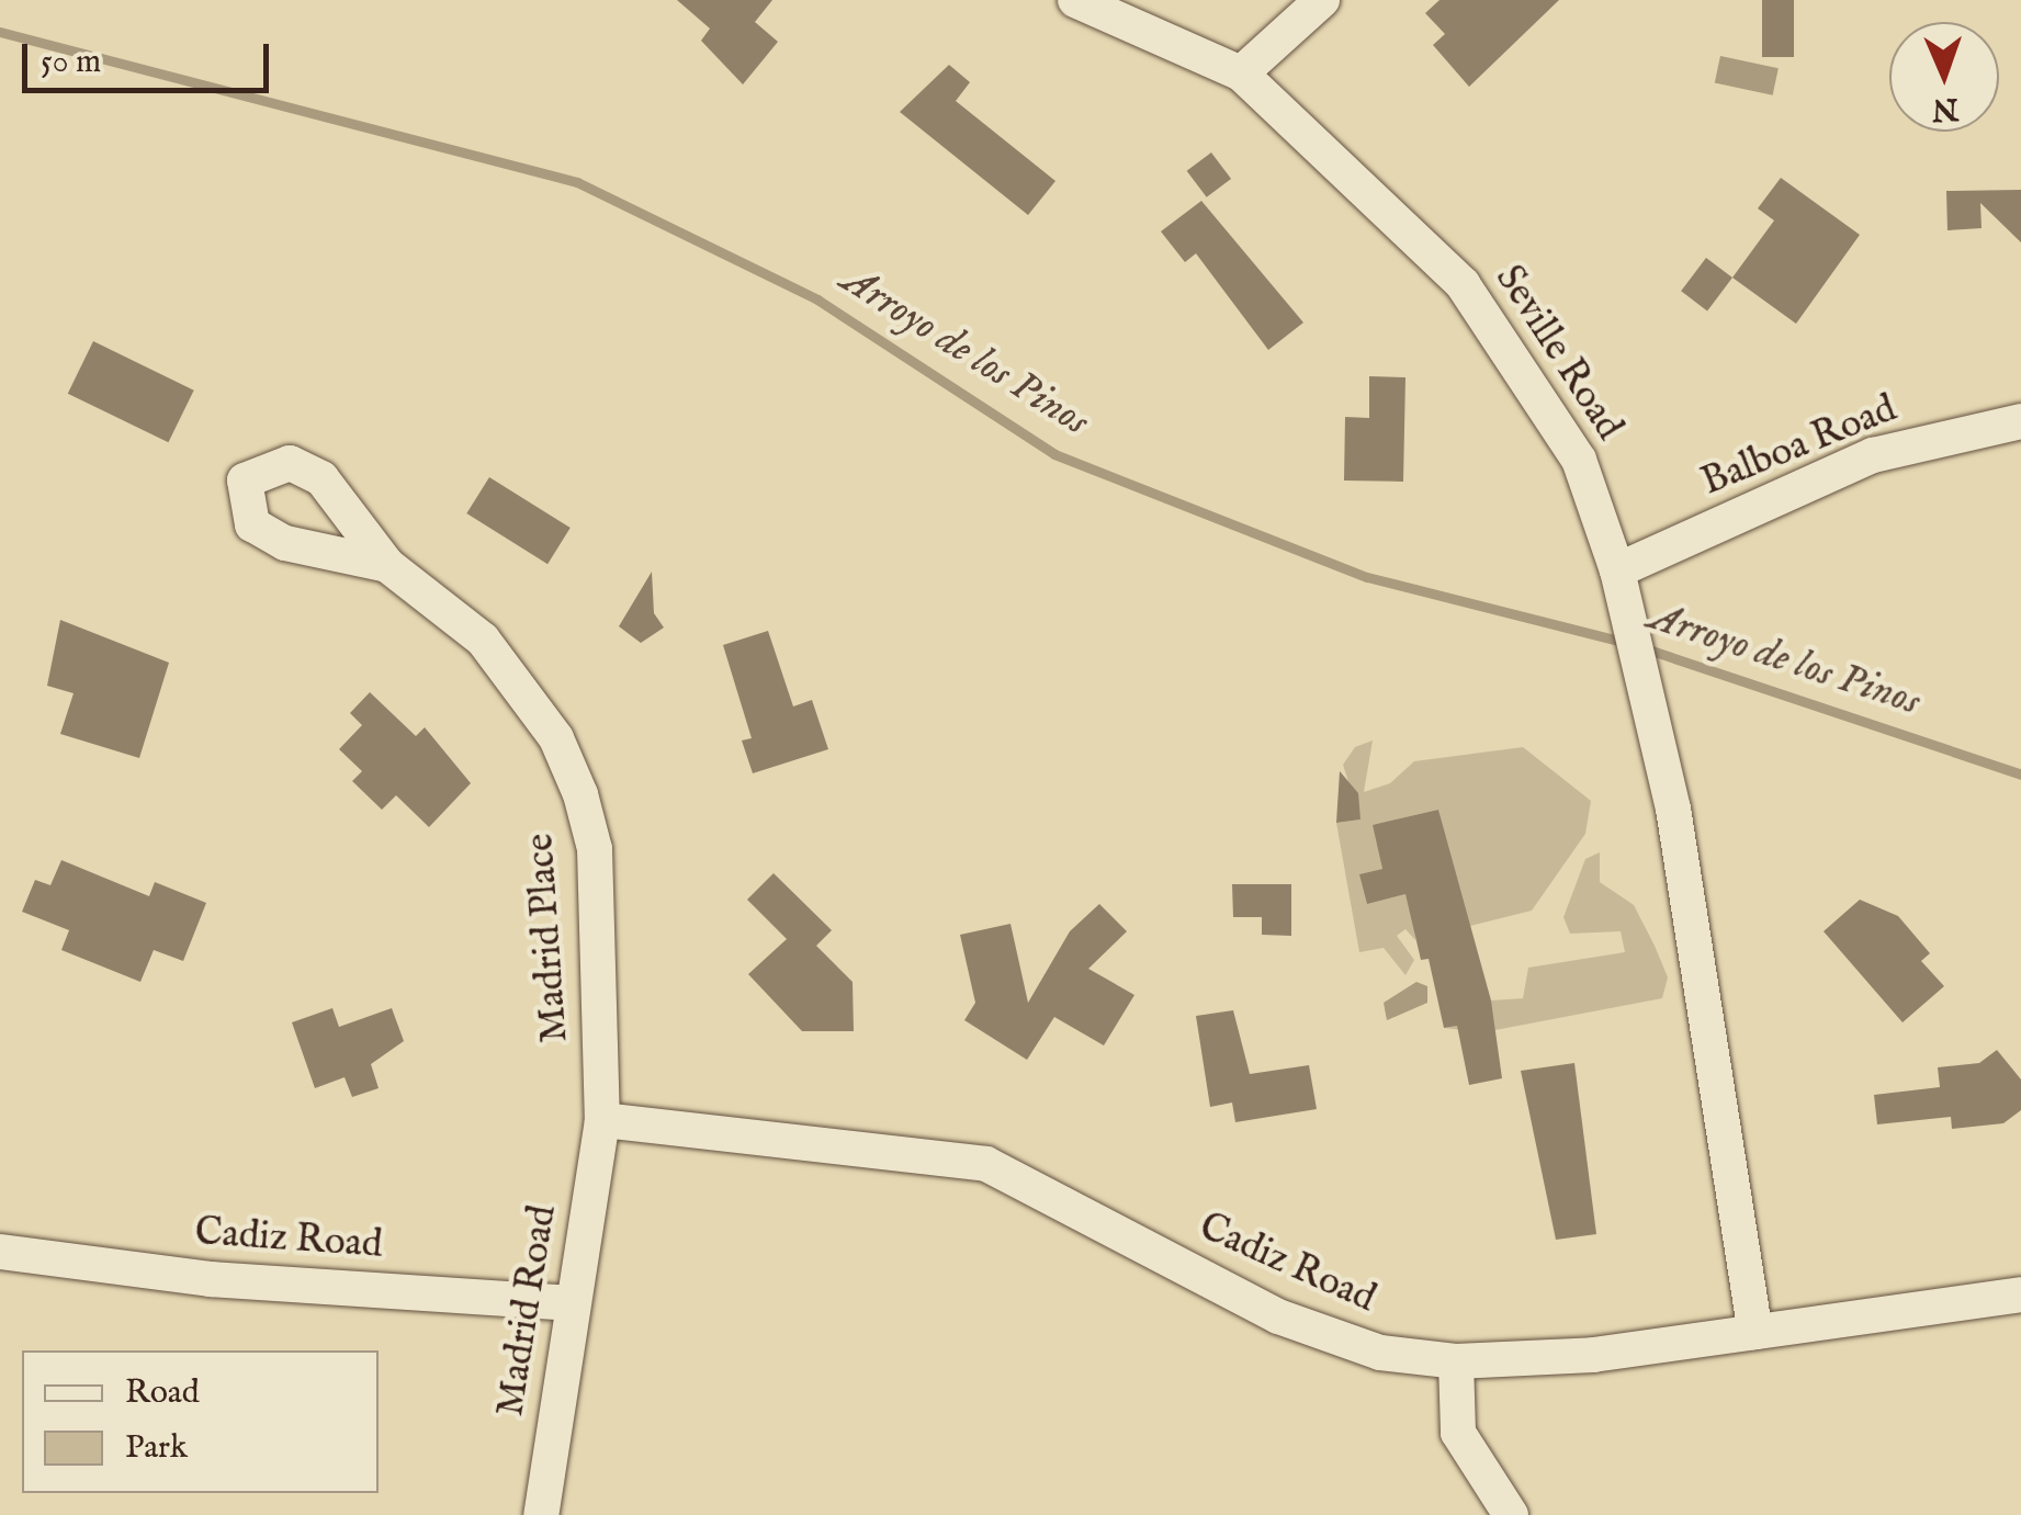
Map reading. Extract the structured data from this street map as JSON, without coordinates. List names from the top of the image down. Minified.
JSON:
{"streets":{"street":["Seville Road","Balboa Road","Madrid Place","Cadiz Road","Madrid Road"]},"crossings":[["Seville Road","Balboa Road"],["Seville Road","Cadiz Road"],["Madrid Place","Cadiz Road"],["Madrid Place","Madrid Road"],["Cadiz Road","Madrid Road"]],"water":["Arroyo de los Pinos"],"legend":["Road","Park"],"scale_bar":"50 m","north":"bottom"}
